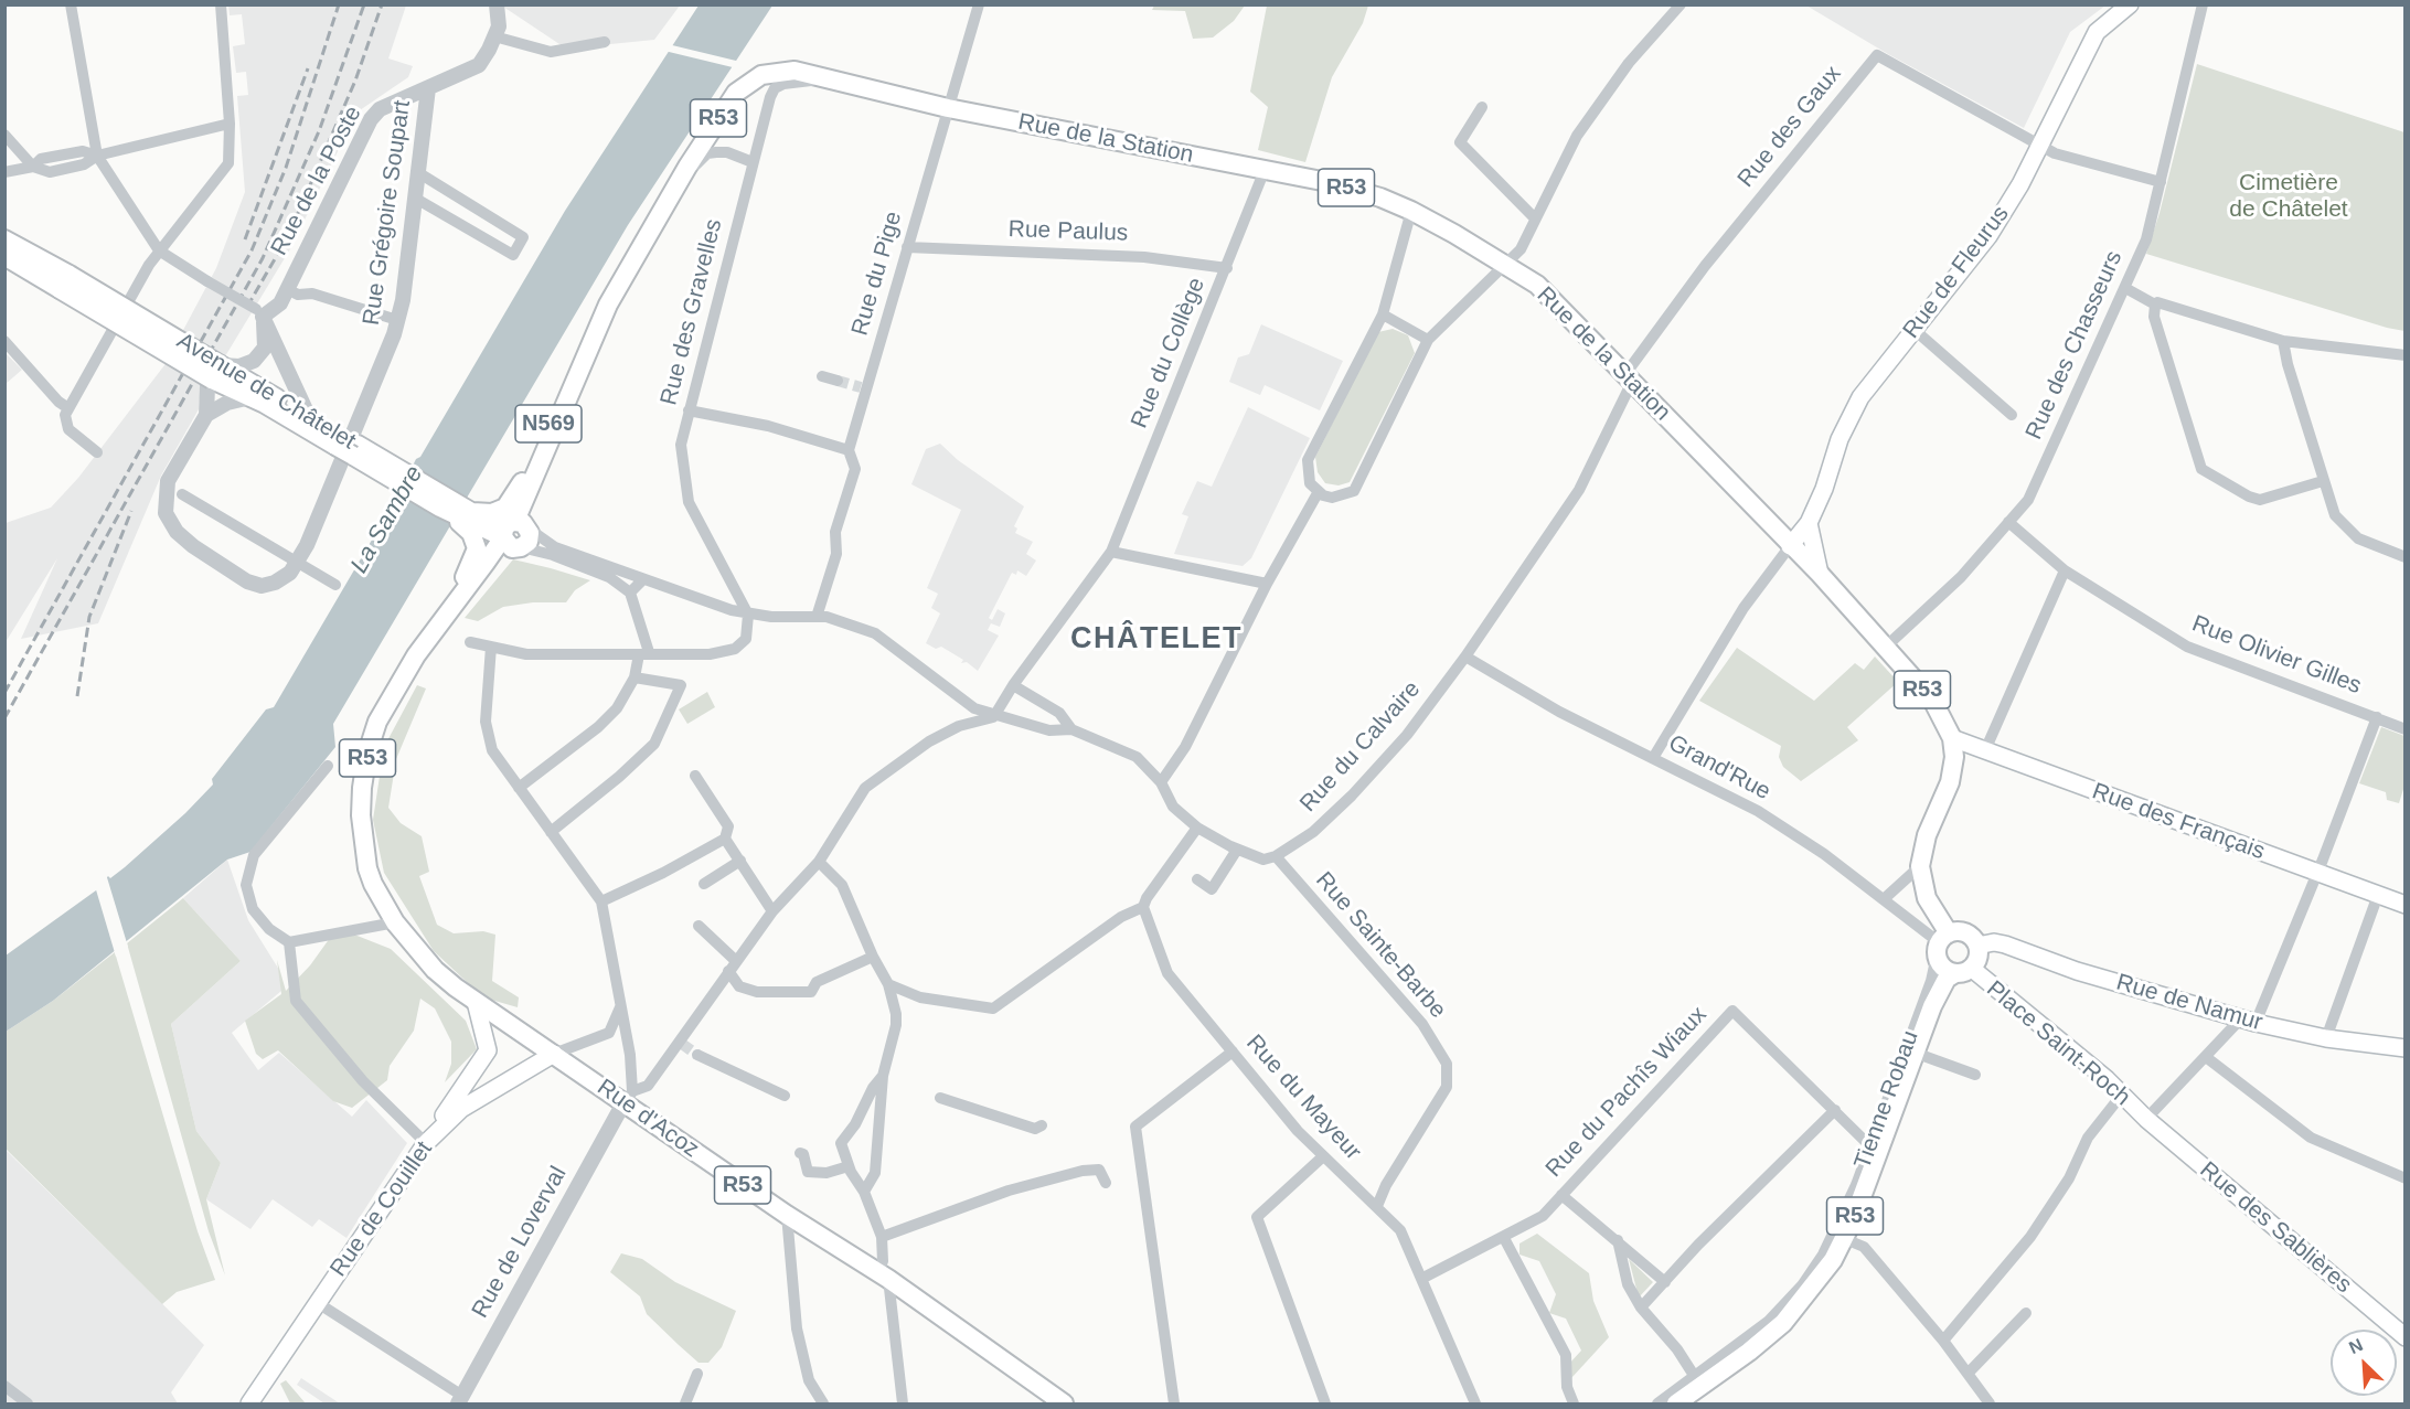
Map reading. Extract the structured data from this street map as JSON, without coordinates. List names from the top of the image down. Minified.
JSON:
{"streets":{"main road":["R53","Rue de la Station","Rue de Fleurus","Avenue de Châtelet","N569","Rue des Français","Rue de Namur","Place Saint-Roch","Tienne Robau","Rue d'Acoz","Rue de Couillet","Rue des Sablières"],"street":["Rue des Gaux","Rue de la Poste","Rue Grégoire Soupart","Rue Paulus","Rue du Pige","Rue des Gravelles","Rue des Chasseurs","Rue du Collège","Rue Olivier Gilles","Rue du Calvaire","Grand'Rue","Rue Sainte-Barbe","Rue du Pachîs Wiaux","Rue du Mayeur","Rue de Loverval"]},"crossings":[["R53","Rue de la Station"],["R53","Avenue de Châtelet"],["R53","N569"],["R53","Grand'Rue"],["R53","Rue de Namur"],["R53","Place Saint-Roch"],["R53","Tienne Robau"],["R53","Rue d'Acoz"],["Rue des Gaux","Rue de la Station"],["Rue des Gaux","Rue de Fleurus"],["Rue des Gaux","Rue du Calvaire"],["Rue de la Station","Rue de Fleurus"],["Rue de la Station","Rue du Pige"],["Rue de la Station","Rue des Gravelles"],["Rue de la Station","Rue des Chasseurs"],["Rue de la Station","Rue du Collège"],["Rue de la Station","Rue du Calvaire"],["Rue de la Station","Grand'Rue"],["Rue de la Station","Rue des Français"],["Rue de la Station","Rue de Namur"],["Rue de la Station","Place Saint-Roch"],["Rue de la Station","Tienne Robau"],["Rue de la Poste","Rue Grégoire Soupart"],["Rue Paulus","Rue du Pige"],["Rue Paulus","Rue du Collège"],["Rue des Chasseurs","Rue Olivier Gilles"],["Avenue de Châtelet","N569"],["Rue du Calvaire","Grand'Rue"],["Rue du Calvaire","Rue Sainte-Barbe"],["Grand'Rue","Rue de Namur"],["Grand'Rue","Place Saint-Roch"],["Grand'Rue","Tienne Robau"],["Rue Sainte-Barbe","Rue du Mayeur"],["Rue de Namur","Place Saint-Roch"],["Rue de Namur","Tienne Robau"],["Place Saint-Roch","Tienne Robau"],["Place Saint-Roch","Rue des Sablières"],["Rue du Pachîs Wiaux","Rue du Mayeur"],["Rue du Pachîs Wiaux","Tienne Robau"],["Rue d'Acoz","Rue de Couillet"],["Rue d'Acoz","Rue de Loverval"]],"districts":["CHÂTELET"],"water":["La Sambre"],"parks":["Cimetière de Châtelet"],"north":"top left"}
